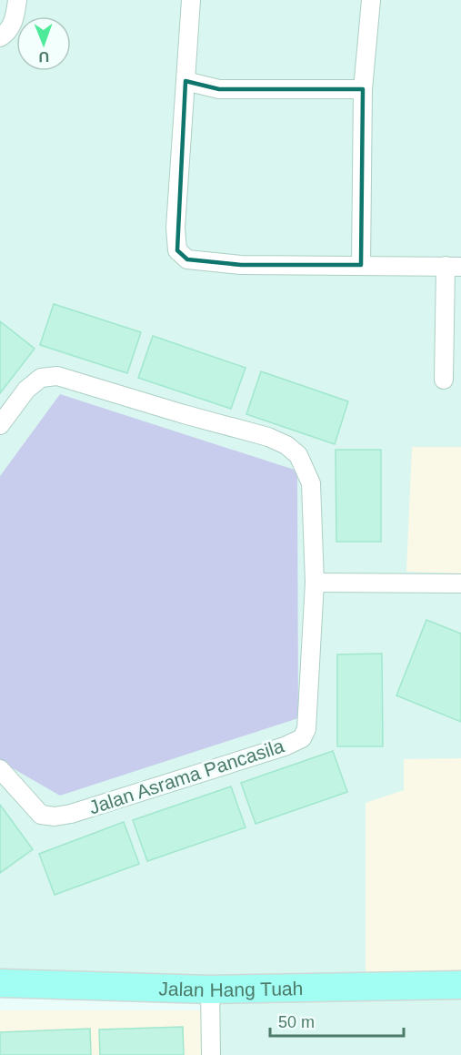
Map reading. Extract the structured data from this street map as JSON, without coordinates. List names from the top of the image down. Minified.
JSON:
{"streets":{"main road":["Jalan Hang Tuah"],"street":["Jalan Asrama Pancasila"]},"scale_bar":"50 m","north":"bottom"}
